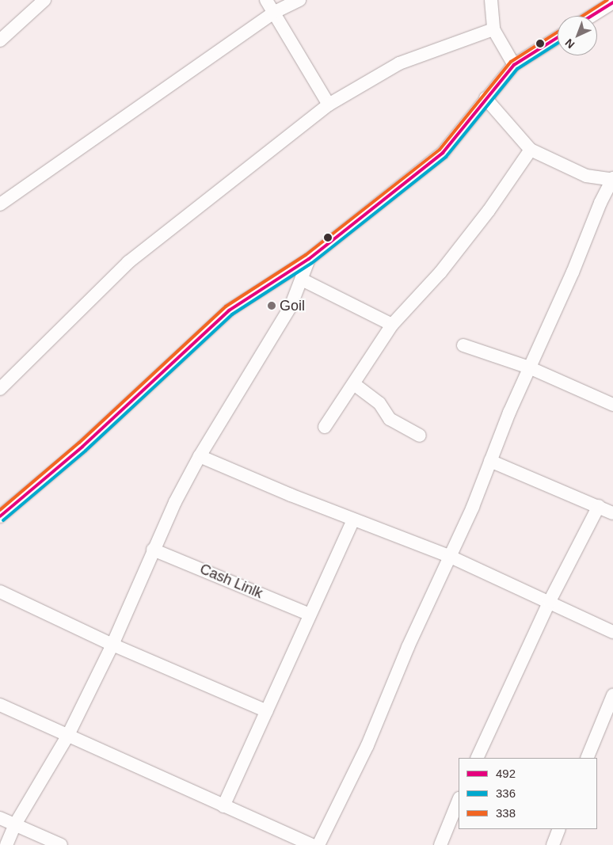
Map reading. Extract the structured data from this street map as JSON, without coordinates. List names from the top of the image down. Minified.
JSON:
{"streets":{"street":["Cash Linlk"]},"places":["Goil"],"lines":["transit line 338","transit line 492","transit line 336"],"legend":["492","336","338"],"north":"bottom left"}
